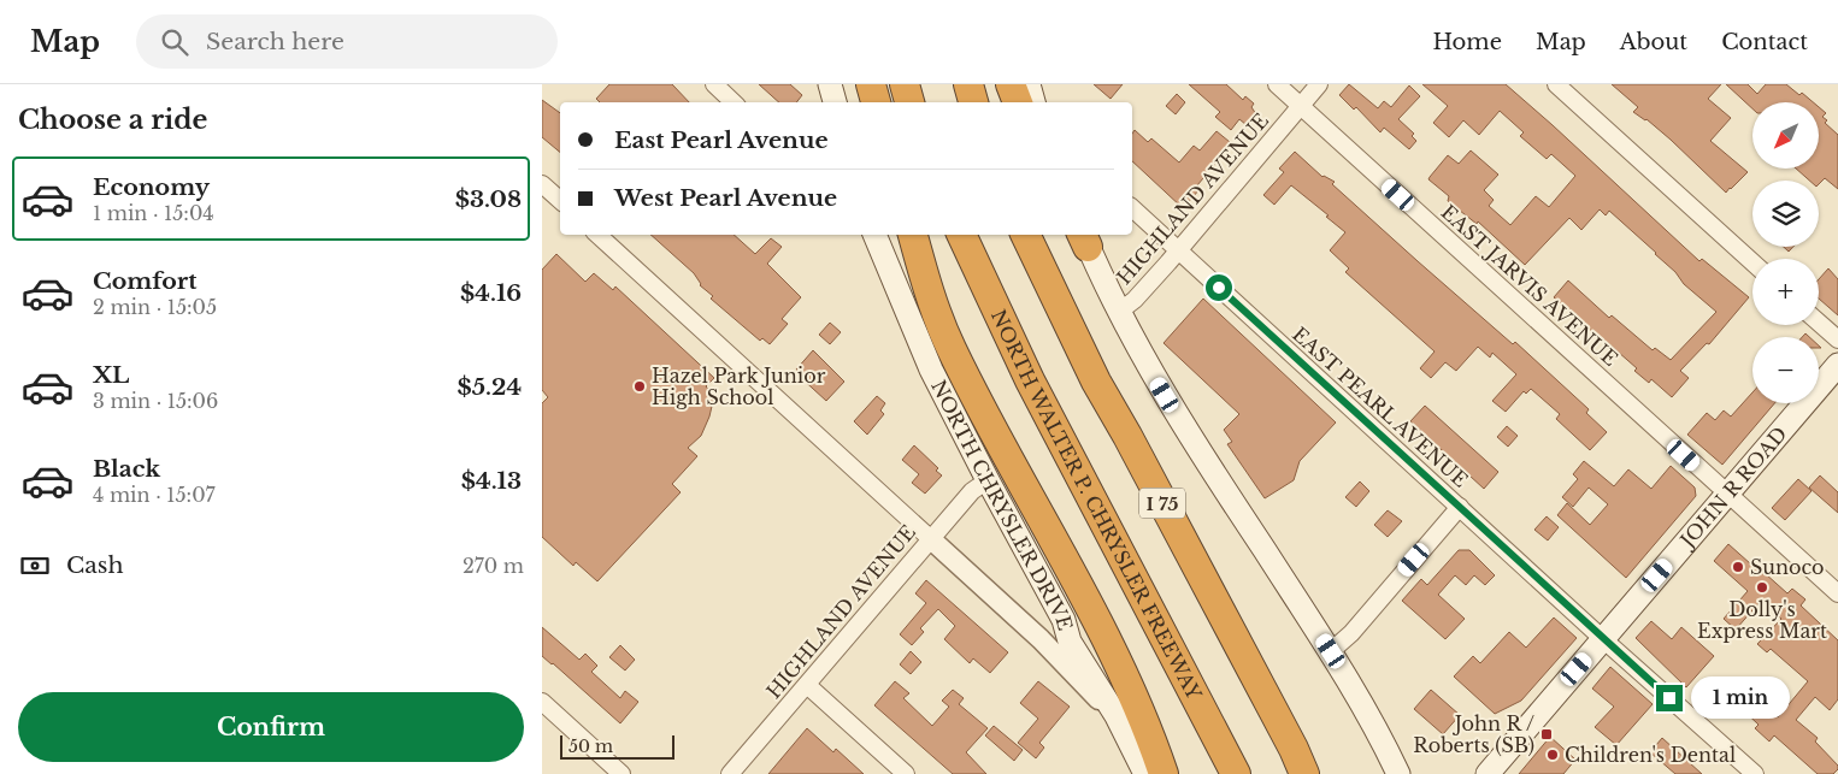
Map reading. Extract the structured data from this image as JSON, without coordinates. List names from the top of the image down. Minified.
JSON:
{"streets":{"highway":["NORTH WALTER P. CHRYSLER FREEWAY","I 75"],"main road":["JOHN R ROAD","NORTH CHRYSLER DRIVE"],"street":["HIGHLAND AVENUE","EAST JARVIS AVENUE","EAST PEARL AVENUE"]},"crossings":[["HIGHLAND AVENUE","EAST JARVIS AVENUE"],["HIGHLAND AVENUE","EAST PEARL AVENUE"],["HIGHLAND AVENUE","NORTH CHRYSLER DRIVE"],["EAST JARVIS AVENUE","JOHN R ROAD"],["EAST PEARL AVENUE","JOHN R ROAD"]],"places":{"other":["Hazel Park Junior High School","Sunoco","Dolly's Express Mart","Children's Dental"],"transit":["John R / Roberts (SB)"]},"scale_bar":"50 m","north":"bottom left","page":{"header":"Map","search":"Search here","nav":["Home","Map","About","Contact"],"heading":"Choose a ride","map_buttons":["+","−"],"banner":["East Pearl Avenue","West Pearl Avenue"],"list":[{"name":"Economy","note":"1 min · 15:04","value":"$3.08"},{"name":"Comfort","note":"2 min · 15:05","value":"$4.16"},{"name":"XL","note":"3 min · 15:06","value":"$5.24"},{"name":"Black","note":"4 min · 15:07","value":"$4.13"}],"pay":["Cash","270 m"],"bubble":"1 min","buttons":"Confirm","scale":"50 m"}}
